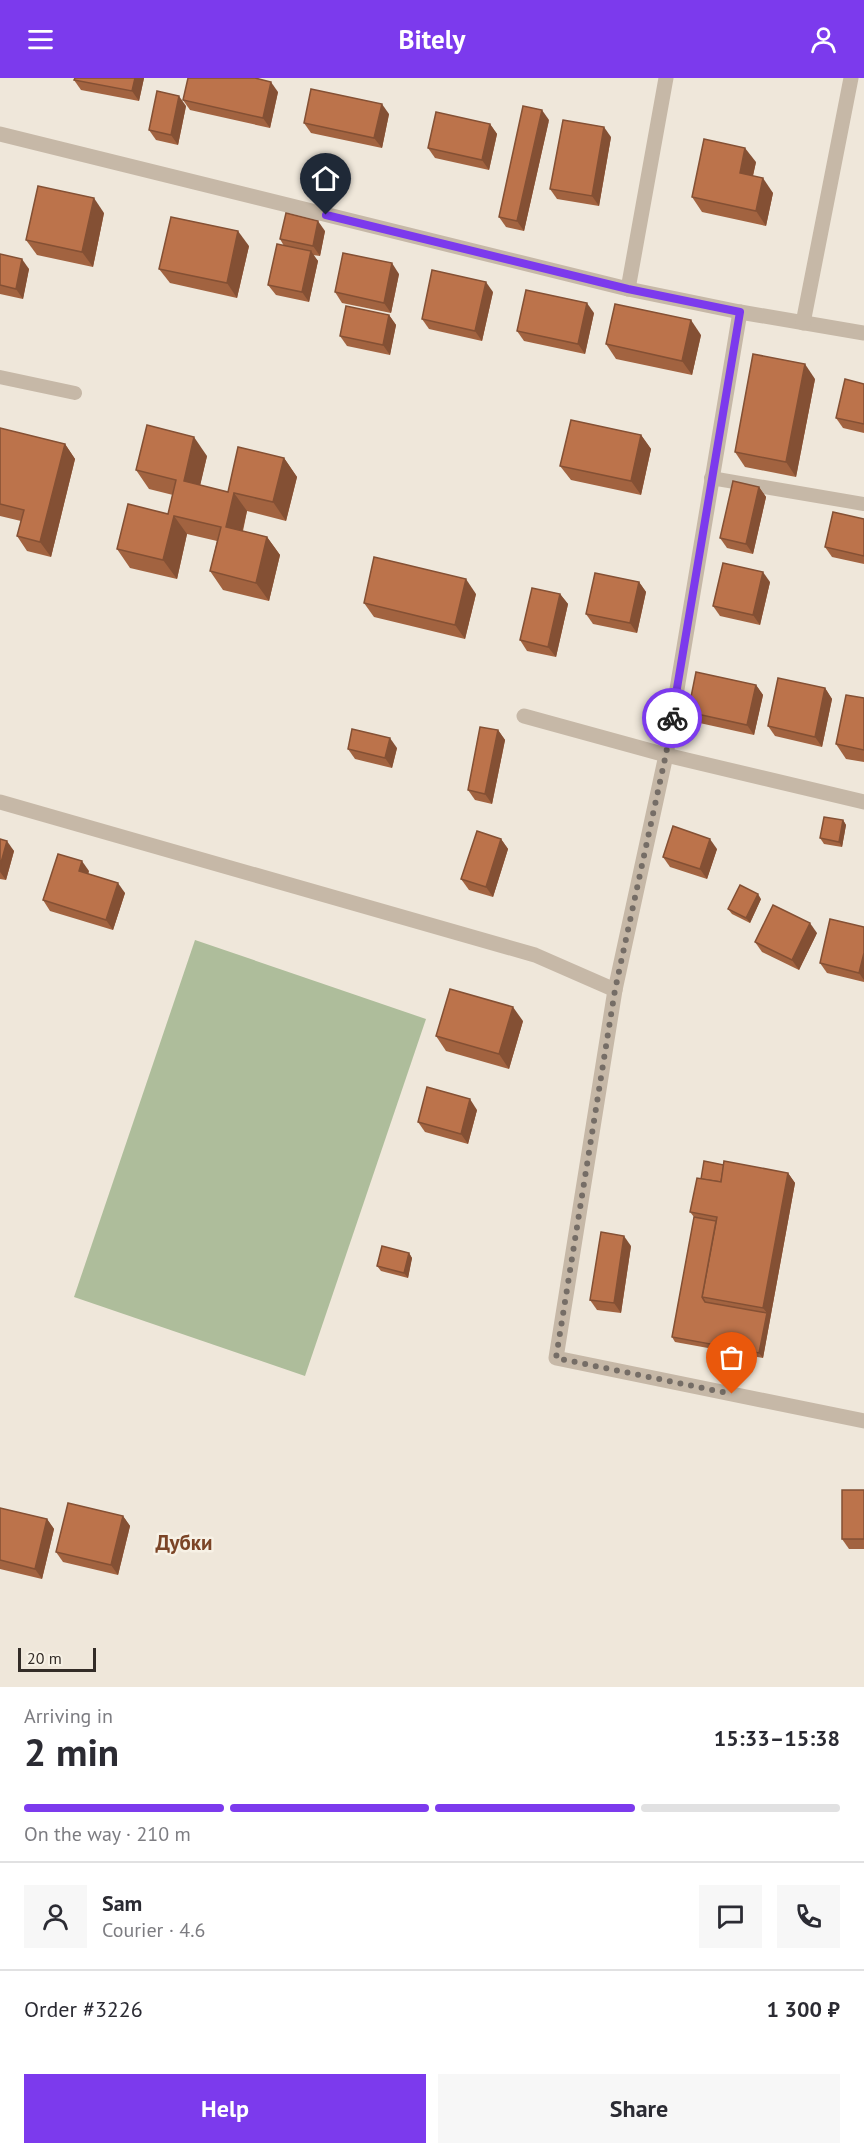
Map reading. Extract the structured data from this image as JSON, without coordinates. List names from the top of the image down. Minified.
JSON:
{"districts":["Дубки"],"scale_bar":"20 m","page":{"header":"Bitely","scale":"20 m","heading":["2 min","Arriving in","15:33–15:38"],"panel":["Sam","Courier · 4.6","Order #3226","1 300 ₽"],"bar":"On the way · 210 m","buttons":["Help","Share"]}}
